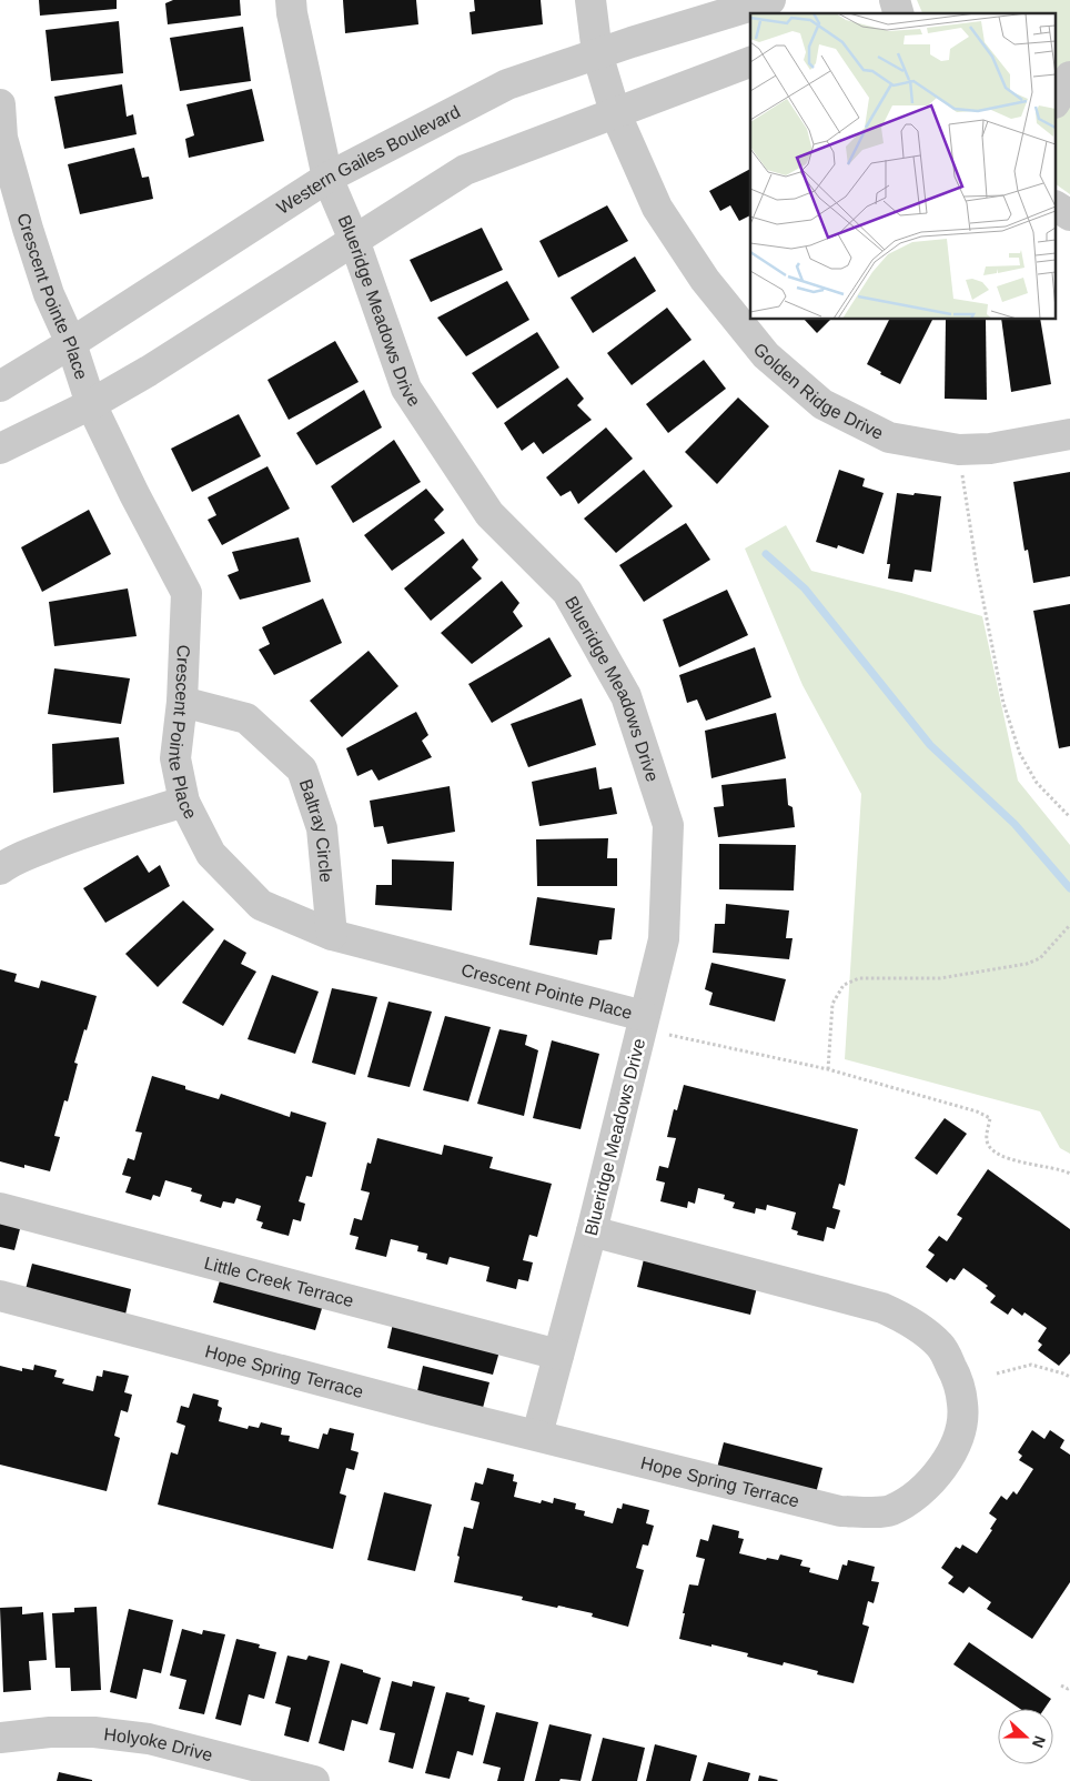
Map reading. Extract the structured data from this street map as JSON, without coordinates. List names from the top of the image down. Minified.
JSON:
{"streets":{"street":["Western Gailes Boulevard","Crescent Pointe Place","Blueridge Meadows Drive","Golden Ridge Drive","Baltray Circle","Little Creek Terrace","Hope Spring Terrace","Holyoke Drive"]},"crossings":[["Western Gailes Boulevard","Crescent Pointe Place"],["Western Gailes Boulevard","Blueridge Meadows Drive"],["Western Gailes Boulevard","Golden Ridge Drive"],["Crescent Pointe Place","Blueridge Meadows Drive"],["Crescent Pointe Place","Baltray Circle"],["Blueridge Meadows Drive","Little Creek Terrace"],["Blueridge Meadows Drive","Hope Spring Terrace"]],"north":"right"}
